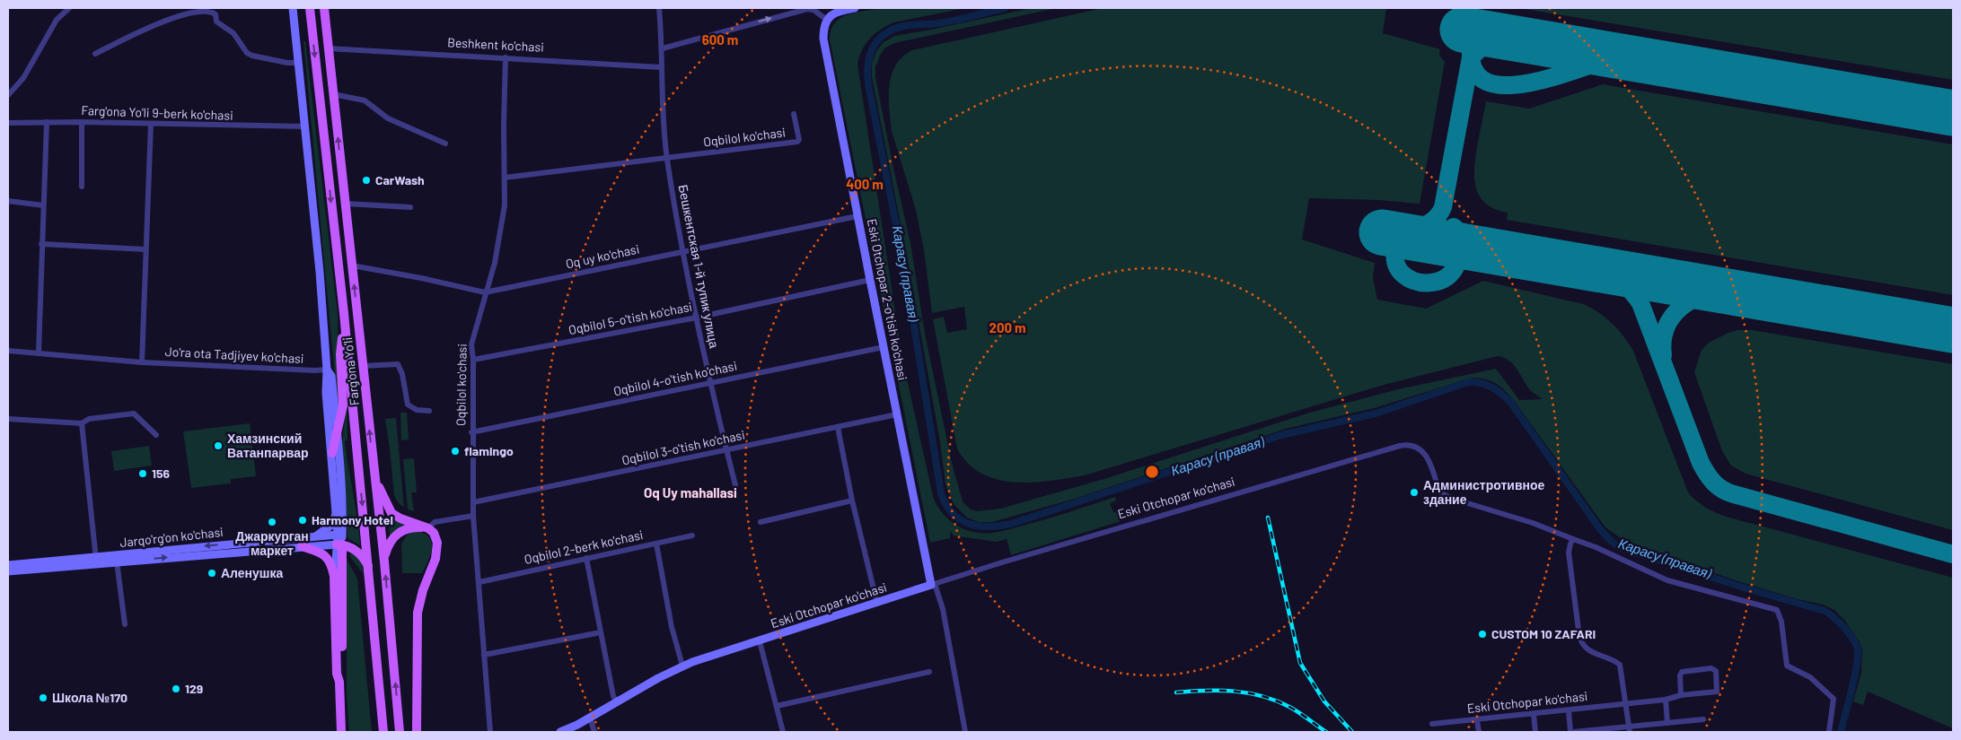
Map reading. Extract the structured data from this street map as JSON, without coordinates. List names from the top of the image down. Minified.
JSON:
{"streets":{"main road":["Farg'ona Yo'li"],"street":["Beshkent ko'chasi","Farg'ona Yo'li 9-berk ko'chasi","Oqbilol ko'chasi","Oq uy ko'chasi","Бешкентская 1-й тупик улица","Eski Otchopar 2-o'tish ko'chasi","Oqbilol 5-o'tish ko'chasi","Jo'ra ota Tadjiyev ko'chasi","Oqbilol 4-o'tish ko'chasi","Oqbilol 3-o'tish ko'chasi","Eski Otchopar ko'chasi","Jarqo'rg'on ko'chasi","Oqbilol 2-berk ko'chasi"]},"crossings":[["Beshkent ko'chasi","Oqbilol ko'chasi"],["Beshkent ko'chasi","Бешкентская 1-й тупик улица"],["Beshkent ko'chasi","Farg'ona Yo'li"],["Farg'ona Yo'li 9-berk ko'chasi","Farg'ona Yo'li"],["Oqbilol ko'chasi","Oq uy ko'chasi"],["Oqbilol ko'chasi","Бешкентская 1-й тупик улица"],["Oqbilol ko'chasi","Oqbilol 5-o'tish ko'chasi"],["Oqbilol ko'chasi","Oqbilol 4-o'tish ko'chasi"],["Oqbilol ko'chasi","Oqbilol 3-o'tish ko'chasi"],["Oqbilol ko'chasi","Oqbilol 2-berk ko'chasi"],["Oq uy ko'chasi","Бешкентская 1-й тупик улица"],["Oq uy ko'chasi","Eski Otchopar 2-o'tish ko'chasi"],["Oq uy ko'chasi","Farg'ona Yo'li"],["Бешкентская 1-й тупик улица","Oqbilol 5-o'tish ko'chasi"],["Бешкентская 1-й тупик улица","Oqbilol 4-o'tish ko'chasi"],["Бешкентская 1-й тупик улица","Oqbilol 3-o'tish ko'chasi"],["Eski Otchopar 2-o'tish ko'chasi","Oqbilol 5-o'tish ko'chasi"],["Eski Otchopar 2-o'tish ko'chasi","Oqbilol 4-o'tish ko'chasi"],["Eski Otchopar 2-o'tish ko'chasi","Oqbilol 3-o'tish ko'chasi"],["Eski Otchopar 2-o'tish ko'chasi","Eski Otchopar ko'chasi"],["Jo'ra ota Tadjiyev ko'chasi","Farg'ona Yo'li"],["Farg'ona Yo'li","Jarqo'rg'on ko'chasi"]],"districts":["Oq Uy mahallasi"],"water":["Карасу (правая)"],"places":["CarWash","Хамзинский Ватанпарвар","flamingo","156","Администротивное здание","Harmony Hotel","Джаркурган маркет","Аленушка","CUSTOM 10 ZAFARI","129","Школа №170"],"rings":["600 m","400 m","200 m"]}
